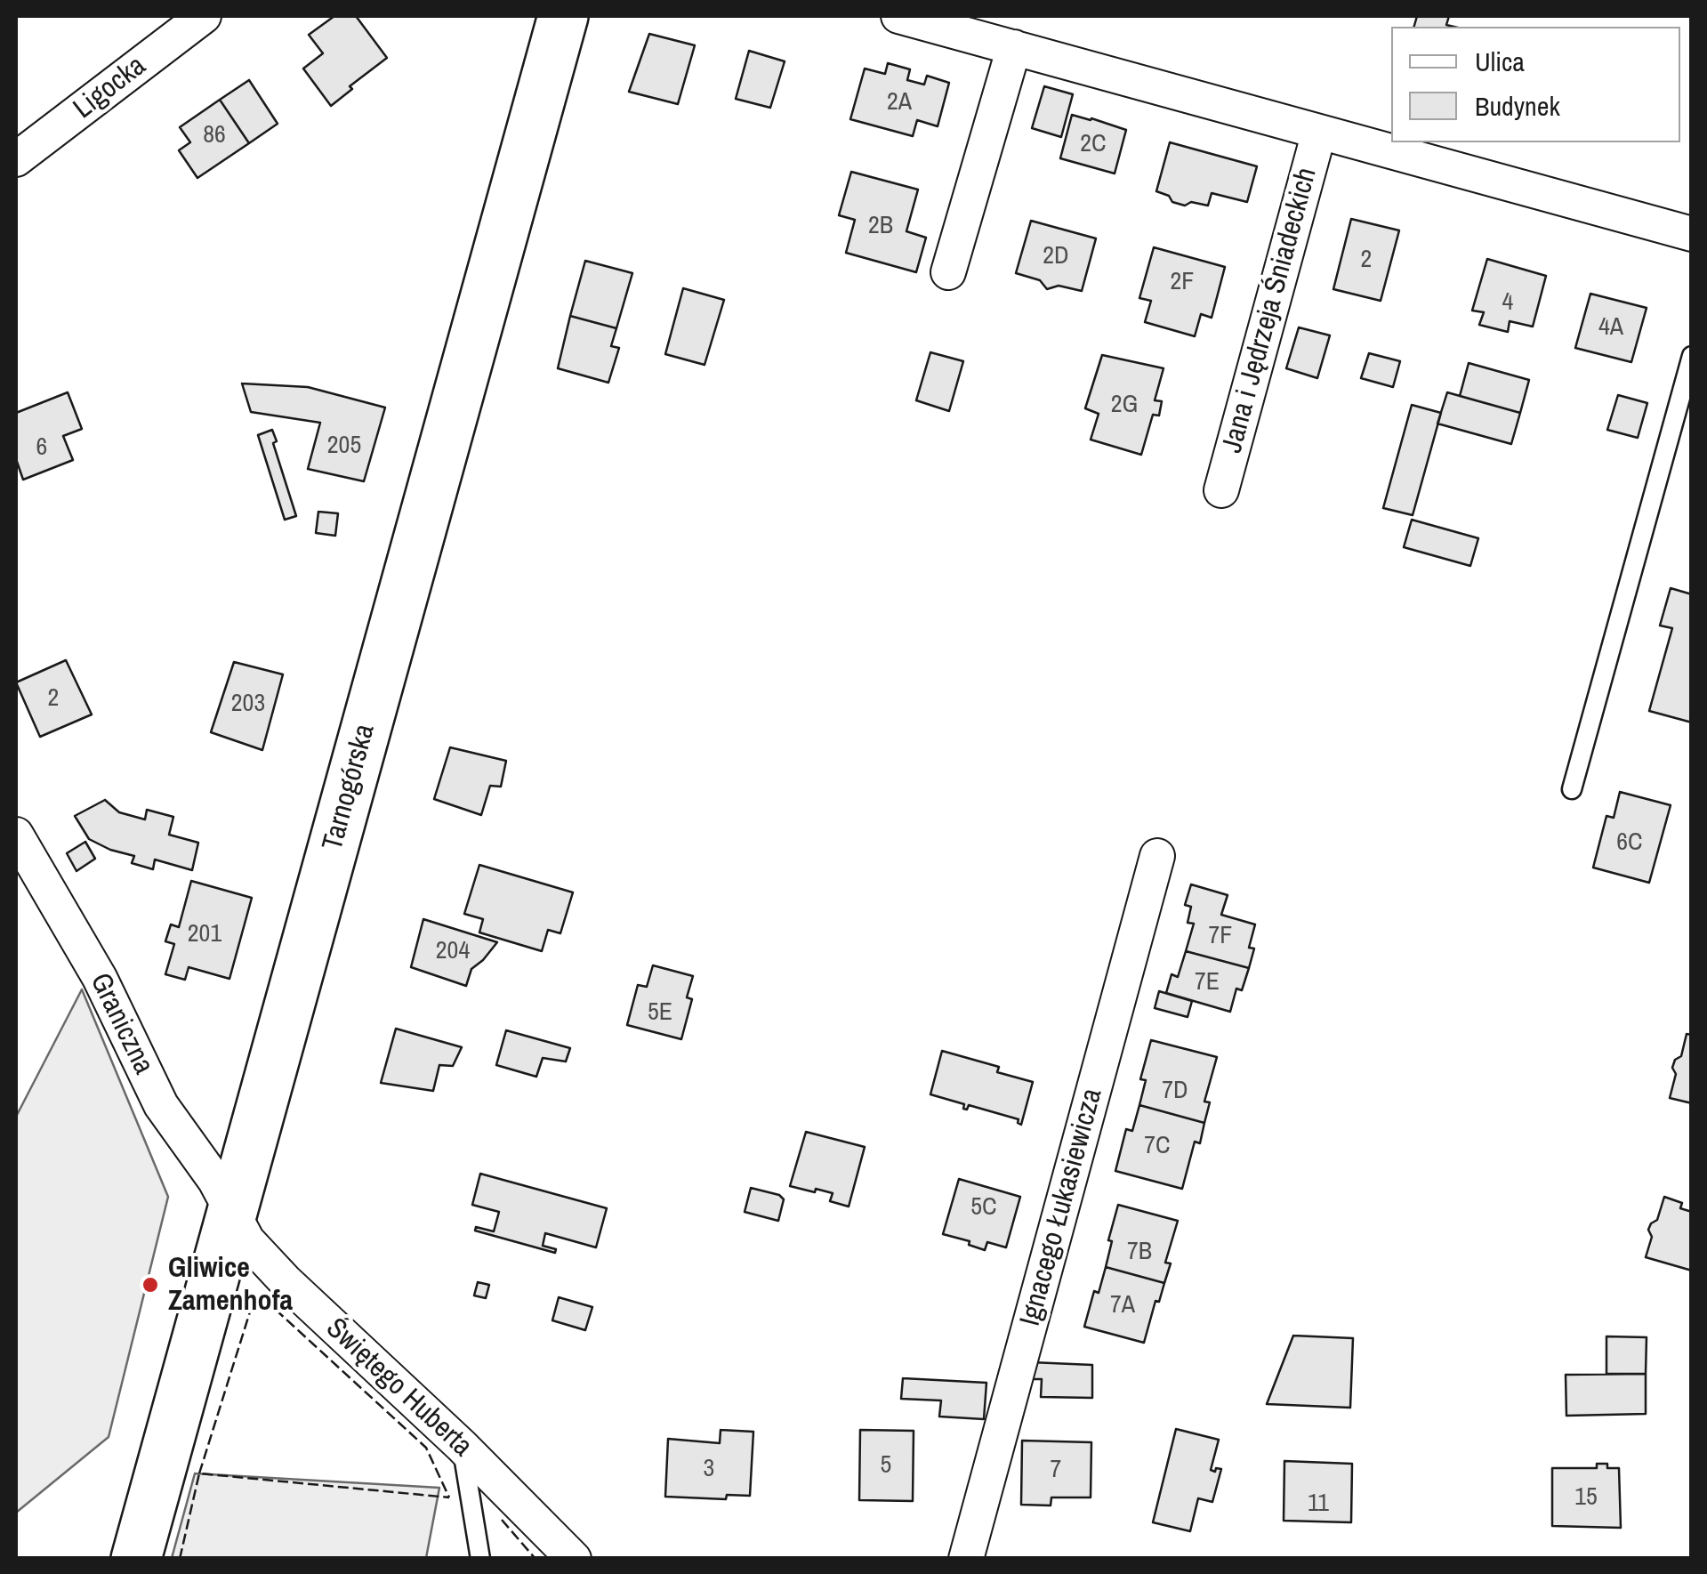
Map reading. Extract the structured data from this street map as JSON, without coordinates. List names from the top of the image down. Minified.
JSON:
{"streets":{"main road":["Tarnogórska"],"street":["Ligocka","Jana i Jędrzeja Śniadeckich","Graniczna","Ignacego Łukasiewicza","Świętego Huberta"]},"crossings":[["Tarnogórska","Graniczna"],["Tarnogórska","Świętego Huberta"],["Graniczna","Świętego Huberta"]],"places":["Gliwice Zamenhofa"],"house_numbers":["2A","86","2C","2B","2D","2","2F","4","4A","2G","205","6","2","203","6C","201","7F","204","7E","5E","7D","7C","5C","7B","7A","5","3","7","15","11"],"legend":["Ulica","Budynek"]}
